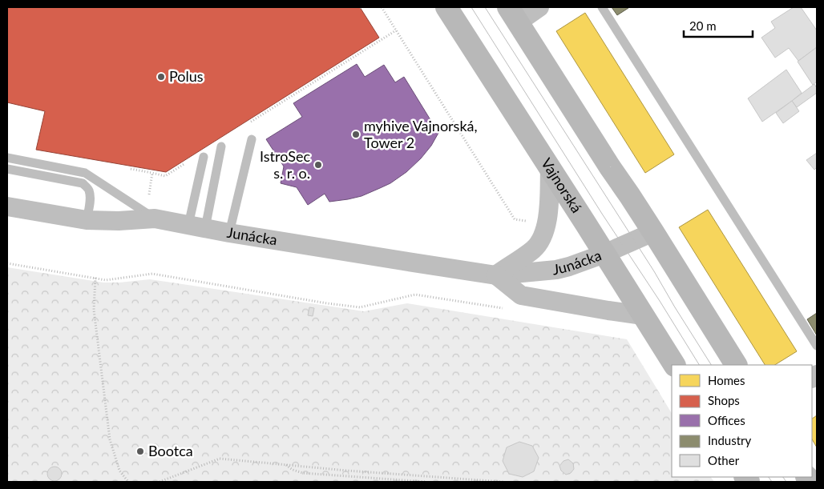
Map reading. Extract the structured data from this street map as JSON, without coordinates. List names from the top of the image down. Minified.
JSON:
{"streets":{"main road":["Vajnorská"],"street":["Junácka"]},"crossings":[["Vajnorská","Junácka"]],"places":["Polus","myhive Vajnorská, Tower 2","IstroSec s. r. o.","Bootca"],"legend":["Homes","Shops","Offices","Industry","Other"],"scale_bar":"20 m"}
